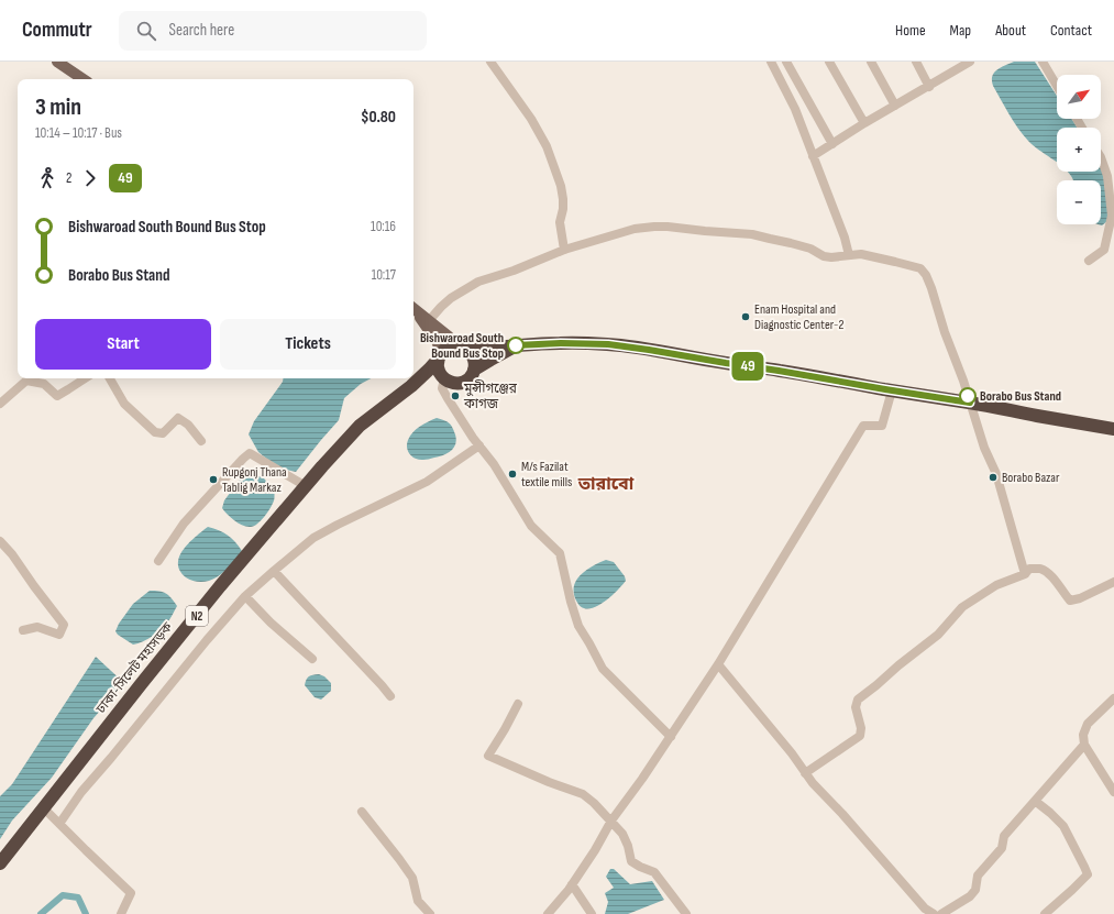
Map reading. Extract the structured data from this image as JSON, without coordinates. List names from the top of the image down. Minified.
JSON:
{"streets":{"highway":["N2","ঢাকা-সিলেট মহাসড়ক"]},"crossings":[["N2","ঢাকা-সিলেট মহাসড়ক"]],"districts":["তারাবো"],"places":["Enam Hospital and Diagnostic Center-2","Bishwaroad South Bound Bus Stop","মুন্সীগঞ্জের কাগজ","Borabo Bus Stand","M/s Fazilat textile mills","Borabo Bazar","Rupgonj Thana Tablig Markaz"],"lines":["bus line 49"],"north":"top right","page":{"header":"Commutr","search":"Search here","nav":["Home","Map","About","Contact"],"on_map":"49","map_buttons":["+","−"],"heading":["3 min","10:14 – 10:17 · Bus","$0.80"],"legs":["2","49"],"list":[{"name":"Bishwaroad South Bound Bus Stop","value":"10:16"},{"name":"Borabo Bus Stand","value":"10:17"}],"buttons":["Start","Tickets"]}}
